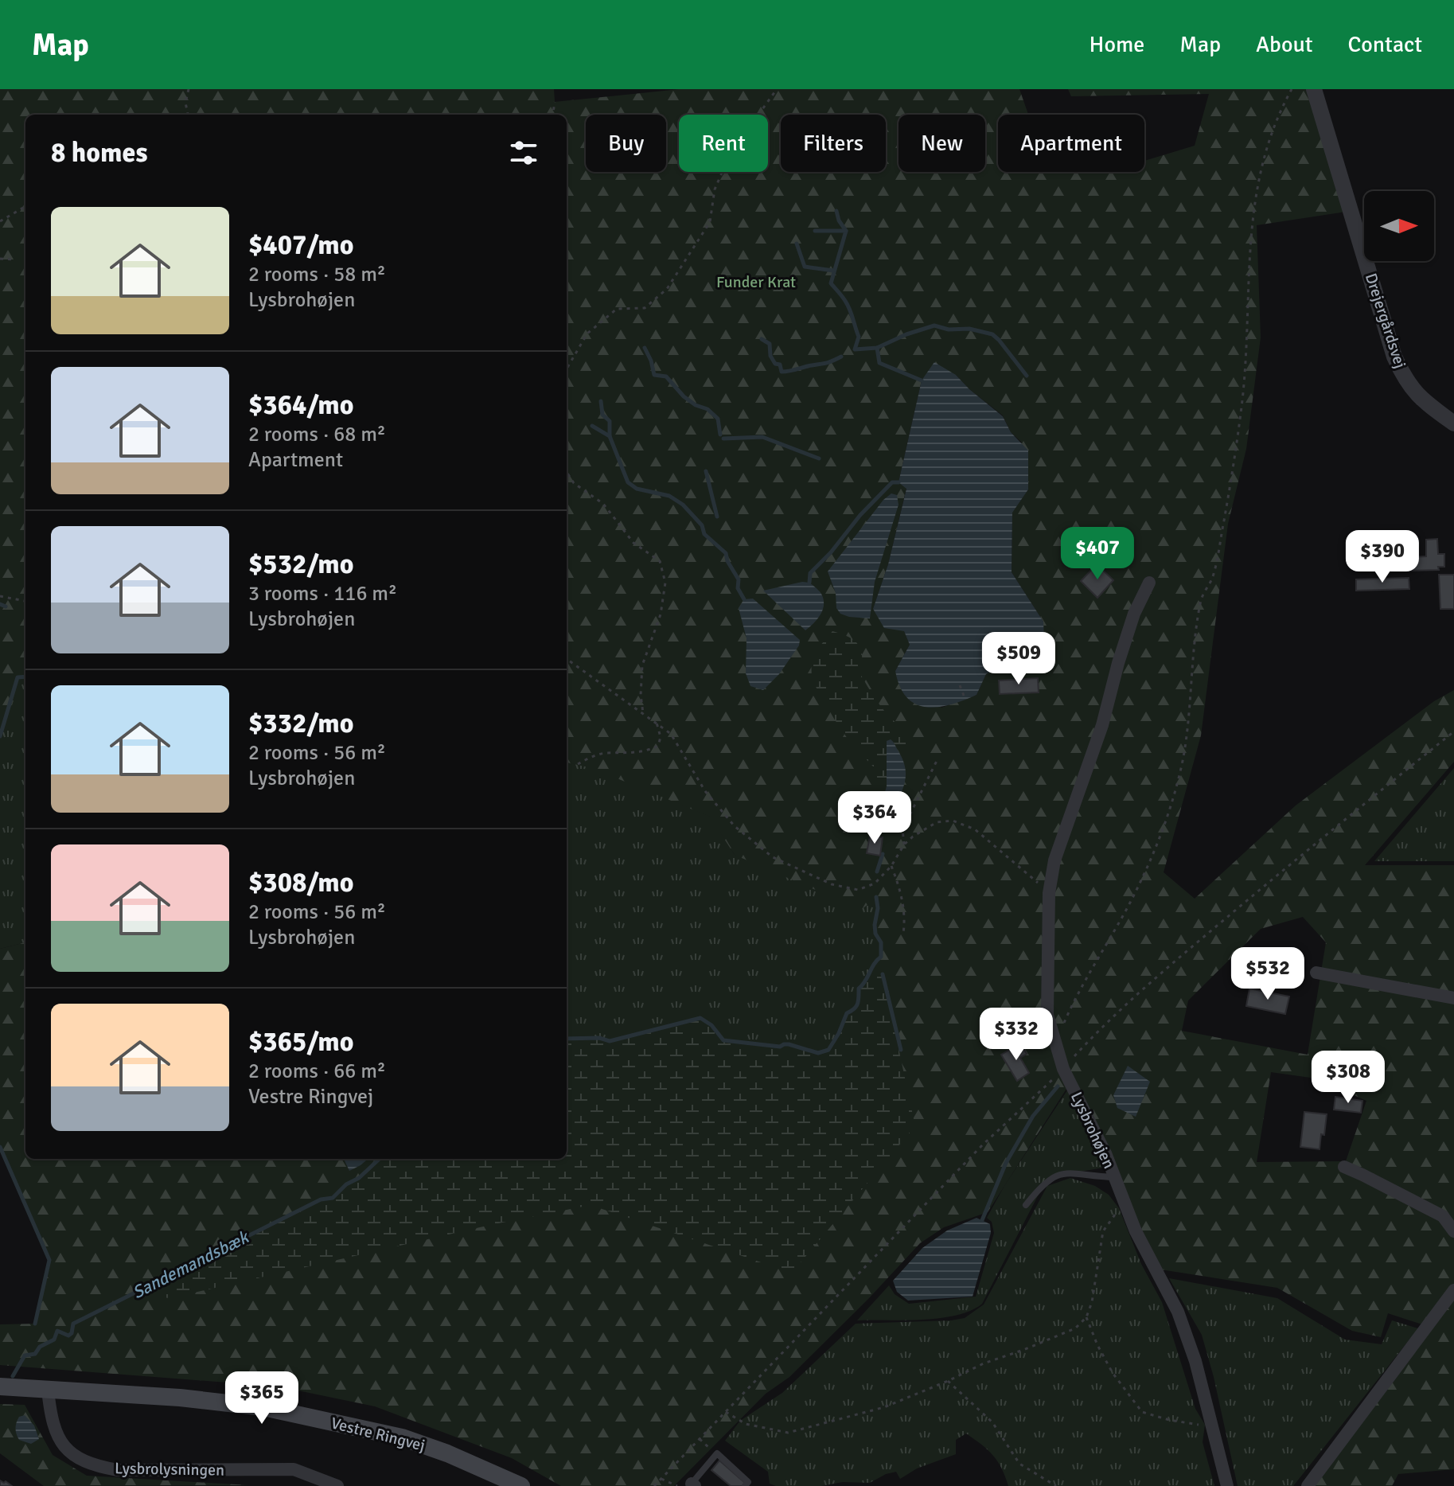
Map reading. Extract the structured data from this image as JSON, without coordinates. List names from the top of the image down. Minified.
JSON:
{"streets":{"main road":["Vestre Ringvej"],"street":["Drejergårdsvej","Lysbrohøjen","Lysbrolysningen"]},"crossings":[["Vestre Ringvej","Lysbrolysningen"]],"water":["Sandemandsbæk"],"parks":["Funder Krat"],"north":"right","page":{"header":"Map","nav":["Home","Map","About","Contact"],"chip":["Buy","Rent","Filters","New","Apartment"],"heading":"8 homes","list":[{"name":"$407/mo","note":"2 rooms · 58 m² · Lysbrohøjen"},{"name":"$364/mo","note":"2 rooms · 68 m² · Apartment"},{"name":"$532/mo","note":"3 rooms · 116 m² · Lysbrohøjen"},{"name":"$332/mo","note":"2 rooms · 56 m² · Lysbrohøjen"},{"name":"$308/mo","note":"2 rooms · 56 m² · Lysbrohøjen"},{"name":"$365/mo","note":"2 rooms · 66 m² · Vestre Ringvej"}],"price":["$407","$390","$509","$364","$532","$332","$308","$365"]}}
